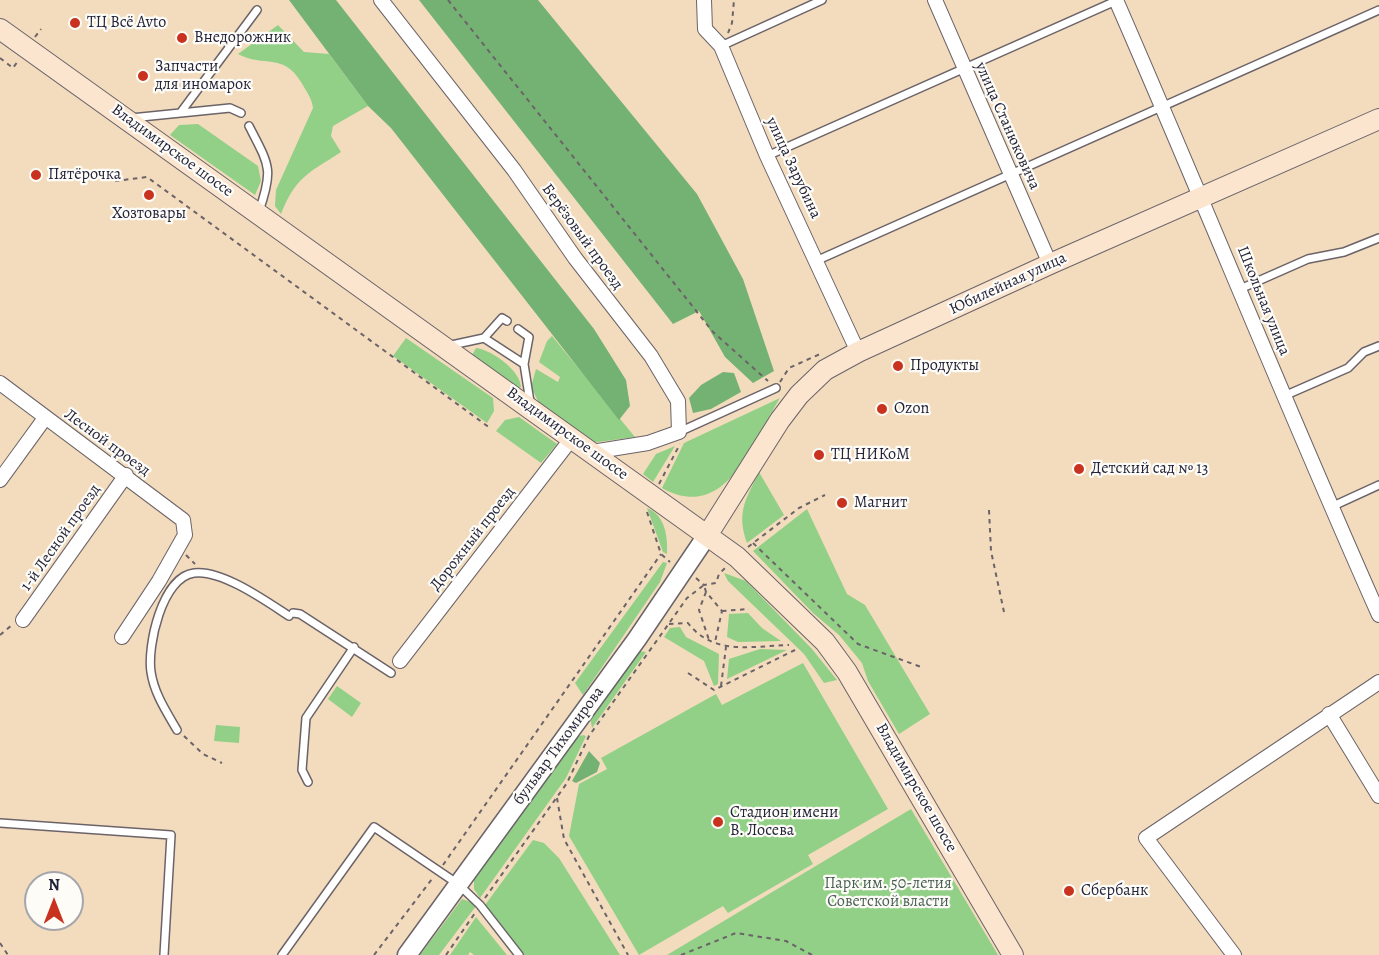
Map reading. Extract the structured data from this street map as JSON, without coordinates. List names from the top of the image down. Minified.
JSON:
{"streets":{"main road":["Владимирское шоссе","Юбилейная улица"],"street":["улица Станюковича","улица Зарубина","Берёзовый проезд","Школьная улица","Лесной проезд","1-й Лесной проезд","Дорожный проезд","бульвар Тихомирова"]},"crossings":[["улица Станюковича","Юбилейная улица"],["Владимирское шоссе","Юбилейная улица"],["Владимирское шоссе","Дорожный проезд"],["Владимирское шоссе","бульвар Тихомирова"],["улица Зарубина","Юбилейная улица"],["Юбилейная улица","Школьная улица"],["Юбилейная улица","бульвар Тихомирова"],["Лесной проезд","1-й Лесной проезд"]],"parks":["Парк им. 50-летия Советской власти"],"places":["ТЦ Всё Avto","Внедорожник","Запчасти для иномарок","Пятёрочка","Хозтовары","Продукты","Ozon","ТЦ НИКоМ","Детский сад № 13","Магнит","Стадион имени В. Лосева","Сбербанк"],"north":"top"}
